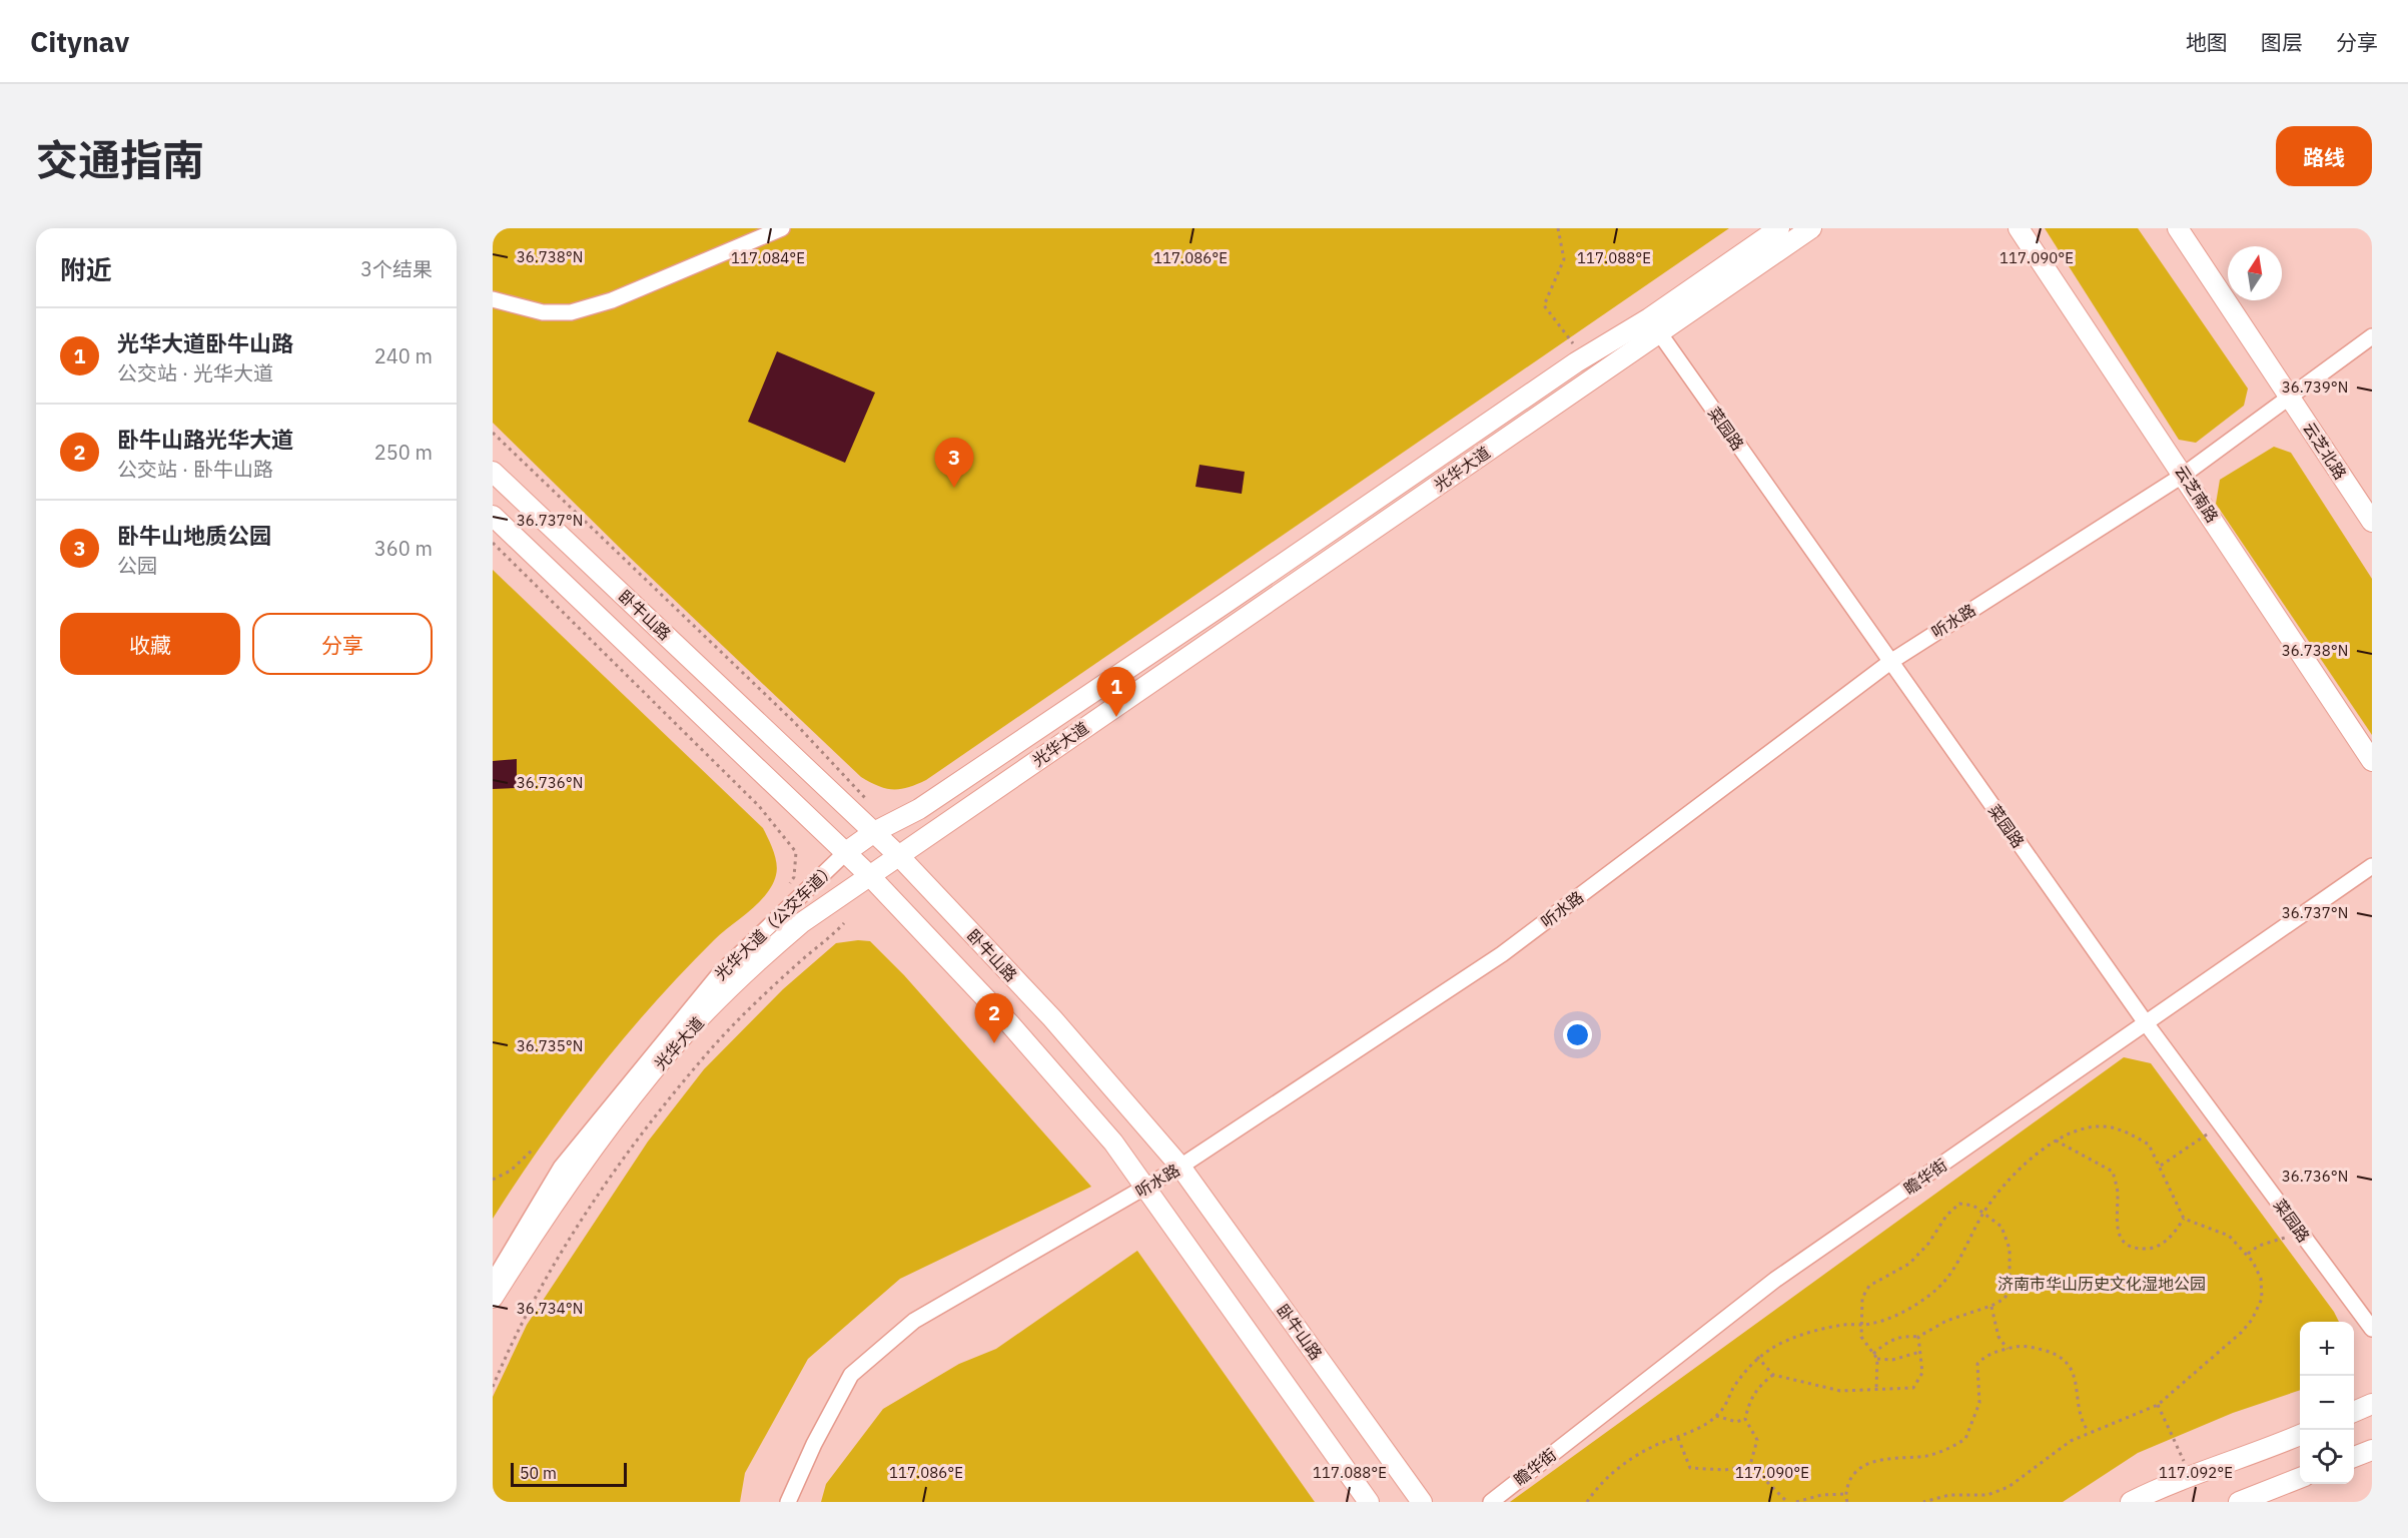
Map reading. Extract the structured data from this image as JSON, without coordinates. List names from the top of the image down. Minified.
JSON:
{"streets":{"main road":["云芝北路","光华大道","云芝南路","卧牛山路"],"street":["菜园路","听水路","光华大道（公交车道）","瞻华街"]},"crossings":[["菜园路","光华大道"],["菜园路","听水路"],["菜园路","瞻华街"],["云芝北路","听水路"],["光华大道","卧牛山路"],["光华大道","光华大道（公交车道）"],["云芝南路","听水路"],["卧牛山路","听水路"],["卧牛山路","光华大道（公交车道）"]],"parks":["济南市华山历史文化湿地公园"],"scale_bar":"50 m","north":"top","page":{"header":"Citynav","nav":["地图","图层","分享"],"title":"交通指南","buttons":["路线",["收藏","分享"]],"heading":["附近","3个结果"],"list":[{"mark":"1","name":"光华大道卧牛山路","note":"公交站 · 光华大道","value":"240 m"},{"mark":"2","name":"卧牛山路光华大道","note":"公交站 · 卧牛山路","value":"250 m"},{"mark":"3","name":"卧牛山地质公园","note":"公园","value":"360 m"}],"pins":["3","1","2"],"map_buttons":["+","−"],"scale":"50 m"},"coordinates":["36.738°N","117.084°E","117.086°E","117.088°E","117.090°E","36.739°N","36.737°N","36.736°N","36.735°N","36.734°N","117.092°E"]}
